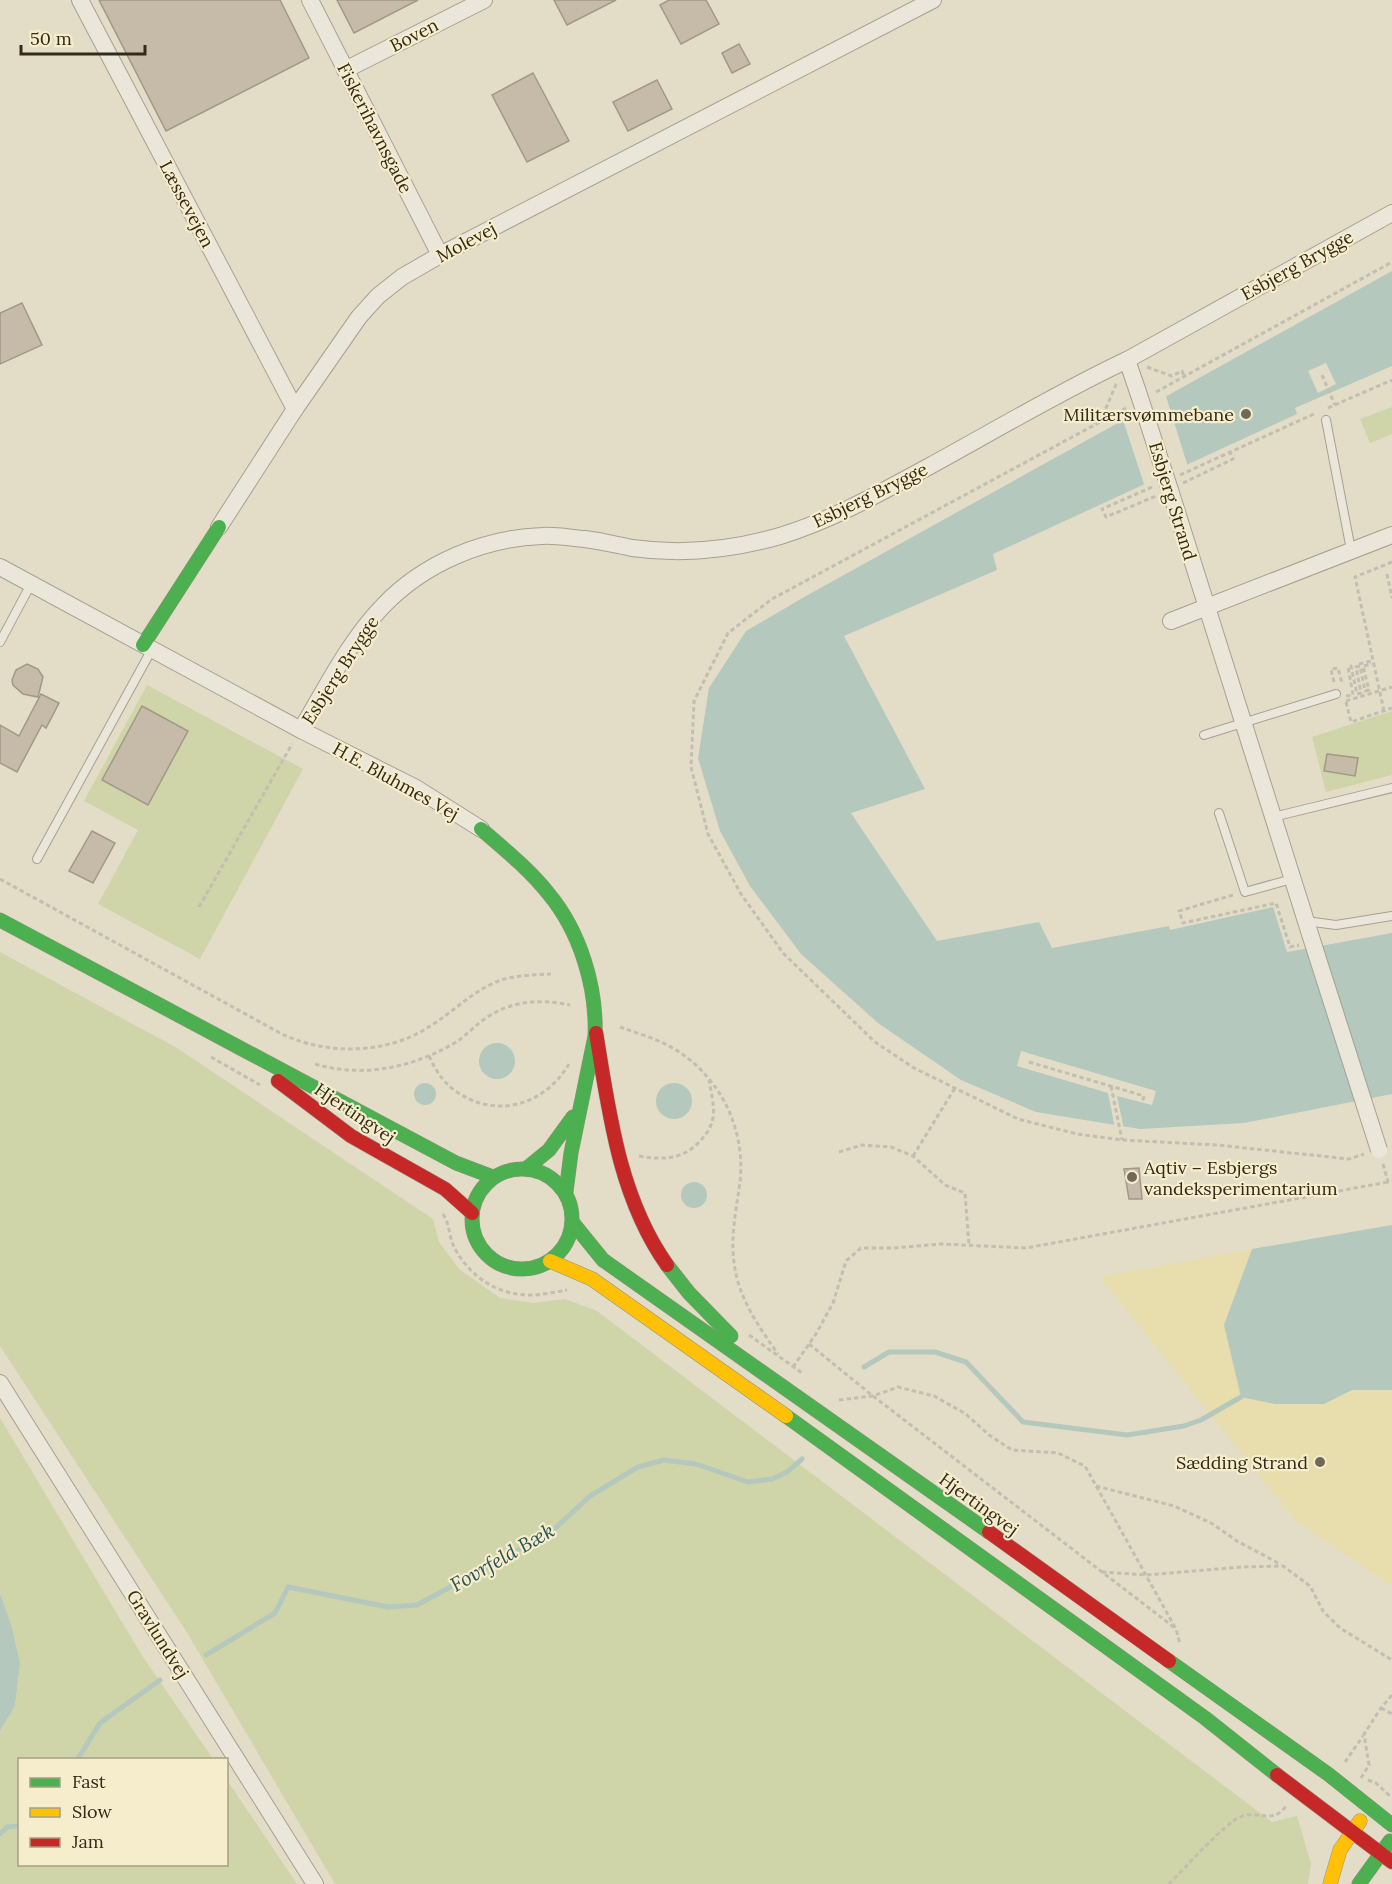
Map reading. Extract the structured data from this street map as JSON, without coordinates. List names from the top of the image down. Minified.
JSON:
{"streets":{"main road":["Molevej","H.E. Bluhmes Vej","Hjertingvej"],"street":["Boven","Fiskerihavnsgade","Læssevejen","Esbjerg Brygge","Esbjerg Strand","Gravlundvej"]},"crossings":[["Boven","Fiskerihavnsgade"],["Fiskerihavnsgade","Molevej"],["Læssevejen","Molevej"],["Molevej","H.E. Bluhmes Vej"],["Esbjerg Brygge","Esbjerg Strand"],["Esbjerg Brygge","H.E. Bluhmes Vej"],["H.E. Bluhmes Vej","Hjertingvej"]],"water":["Fovrfeld Bæk"],"places":["Militærsvømmebane","Aqtiv – Esbjergs vandeksperimentarium","Sædding Strand"],"legend":["Fast","Slow","Jam"],"scale_bar":"50 m"}
